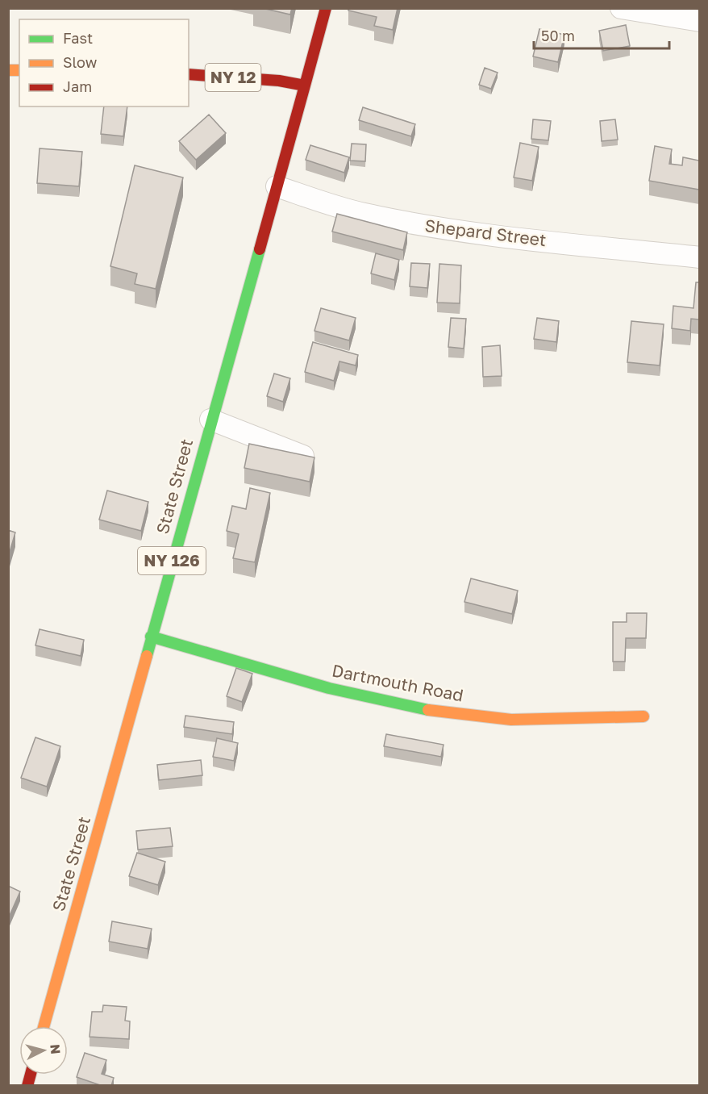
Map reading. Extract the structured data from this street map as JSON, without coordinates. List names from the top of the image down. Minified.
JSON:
{"streets":{"main road":["NY 12","State Street","NY 126","Dartmouth Road"],"street":["Shepard Street"]},"crossings":[["NY 12","State Street"],["Shepard Street","State Street"],["State Street","Dartmouth Road"]],"legend":["Fast","Slow","Jam"],"scale_bar":"50 m","north":"right"}
